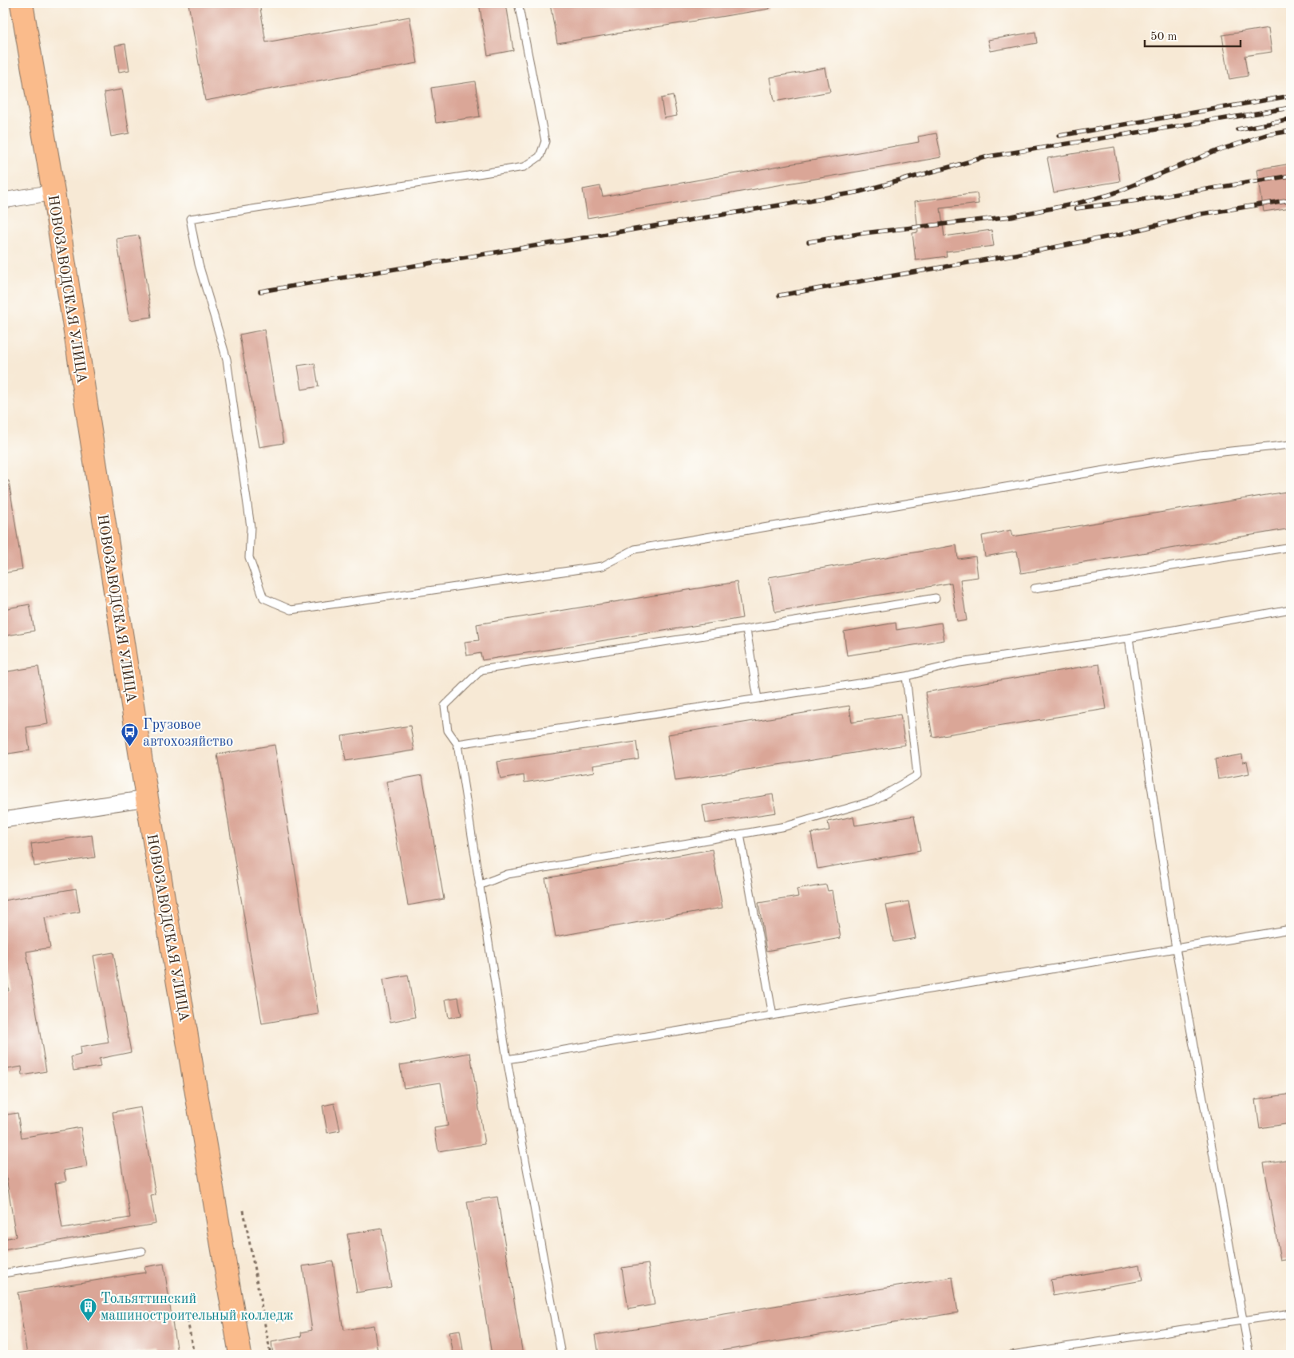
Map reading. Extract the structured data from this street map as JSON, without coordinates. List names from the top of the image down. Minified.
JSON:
{"streets":{"main road":["НОВОЗАВОДСКАЯ УЛИЦА"]},"places":{"bus stop":["Грузовое автохозяйство"],"building":["Тольяттинский машиностроительный колледж"]},"scale_bar":"50 m"}
